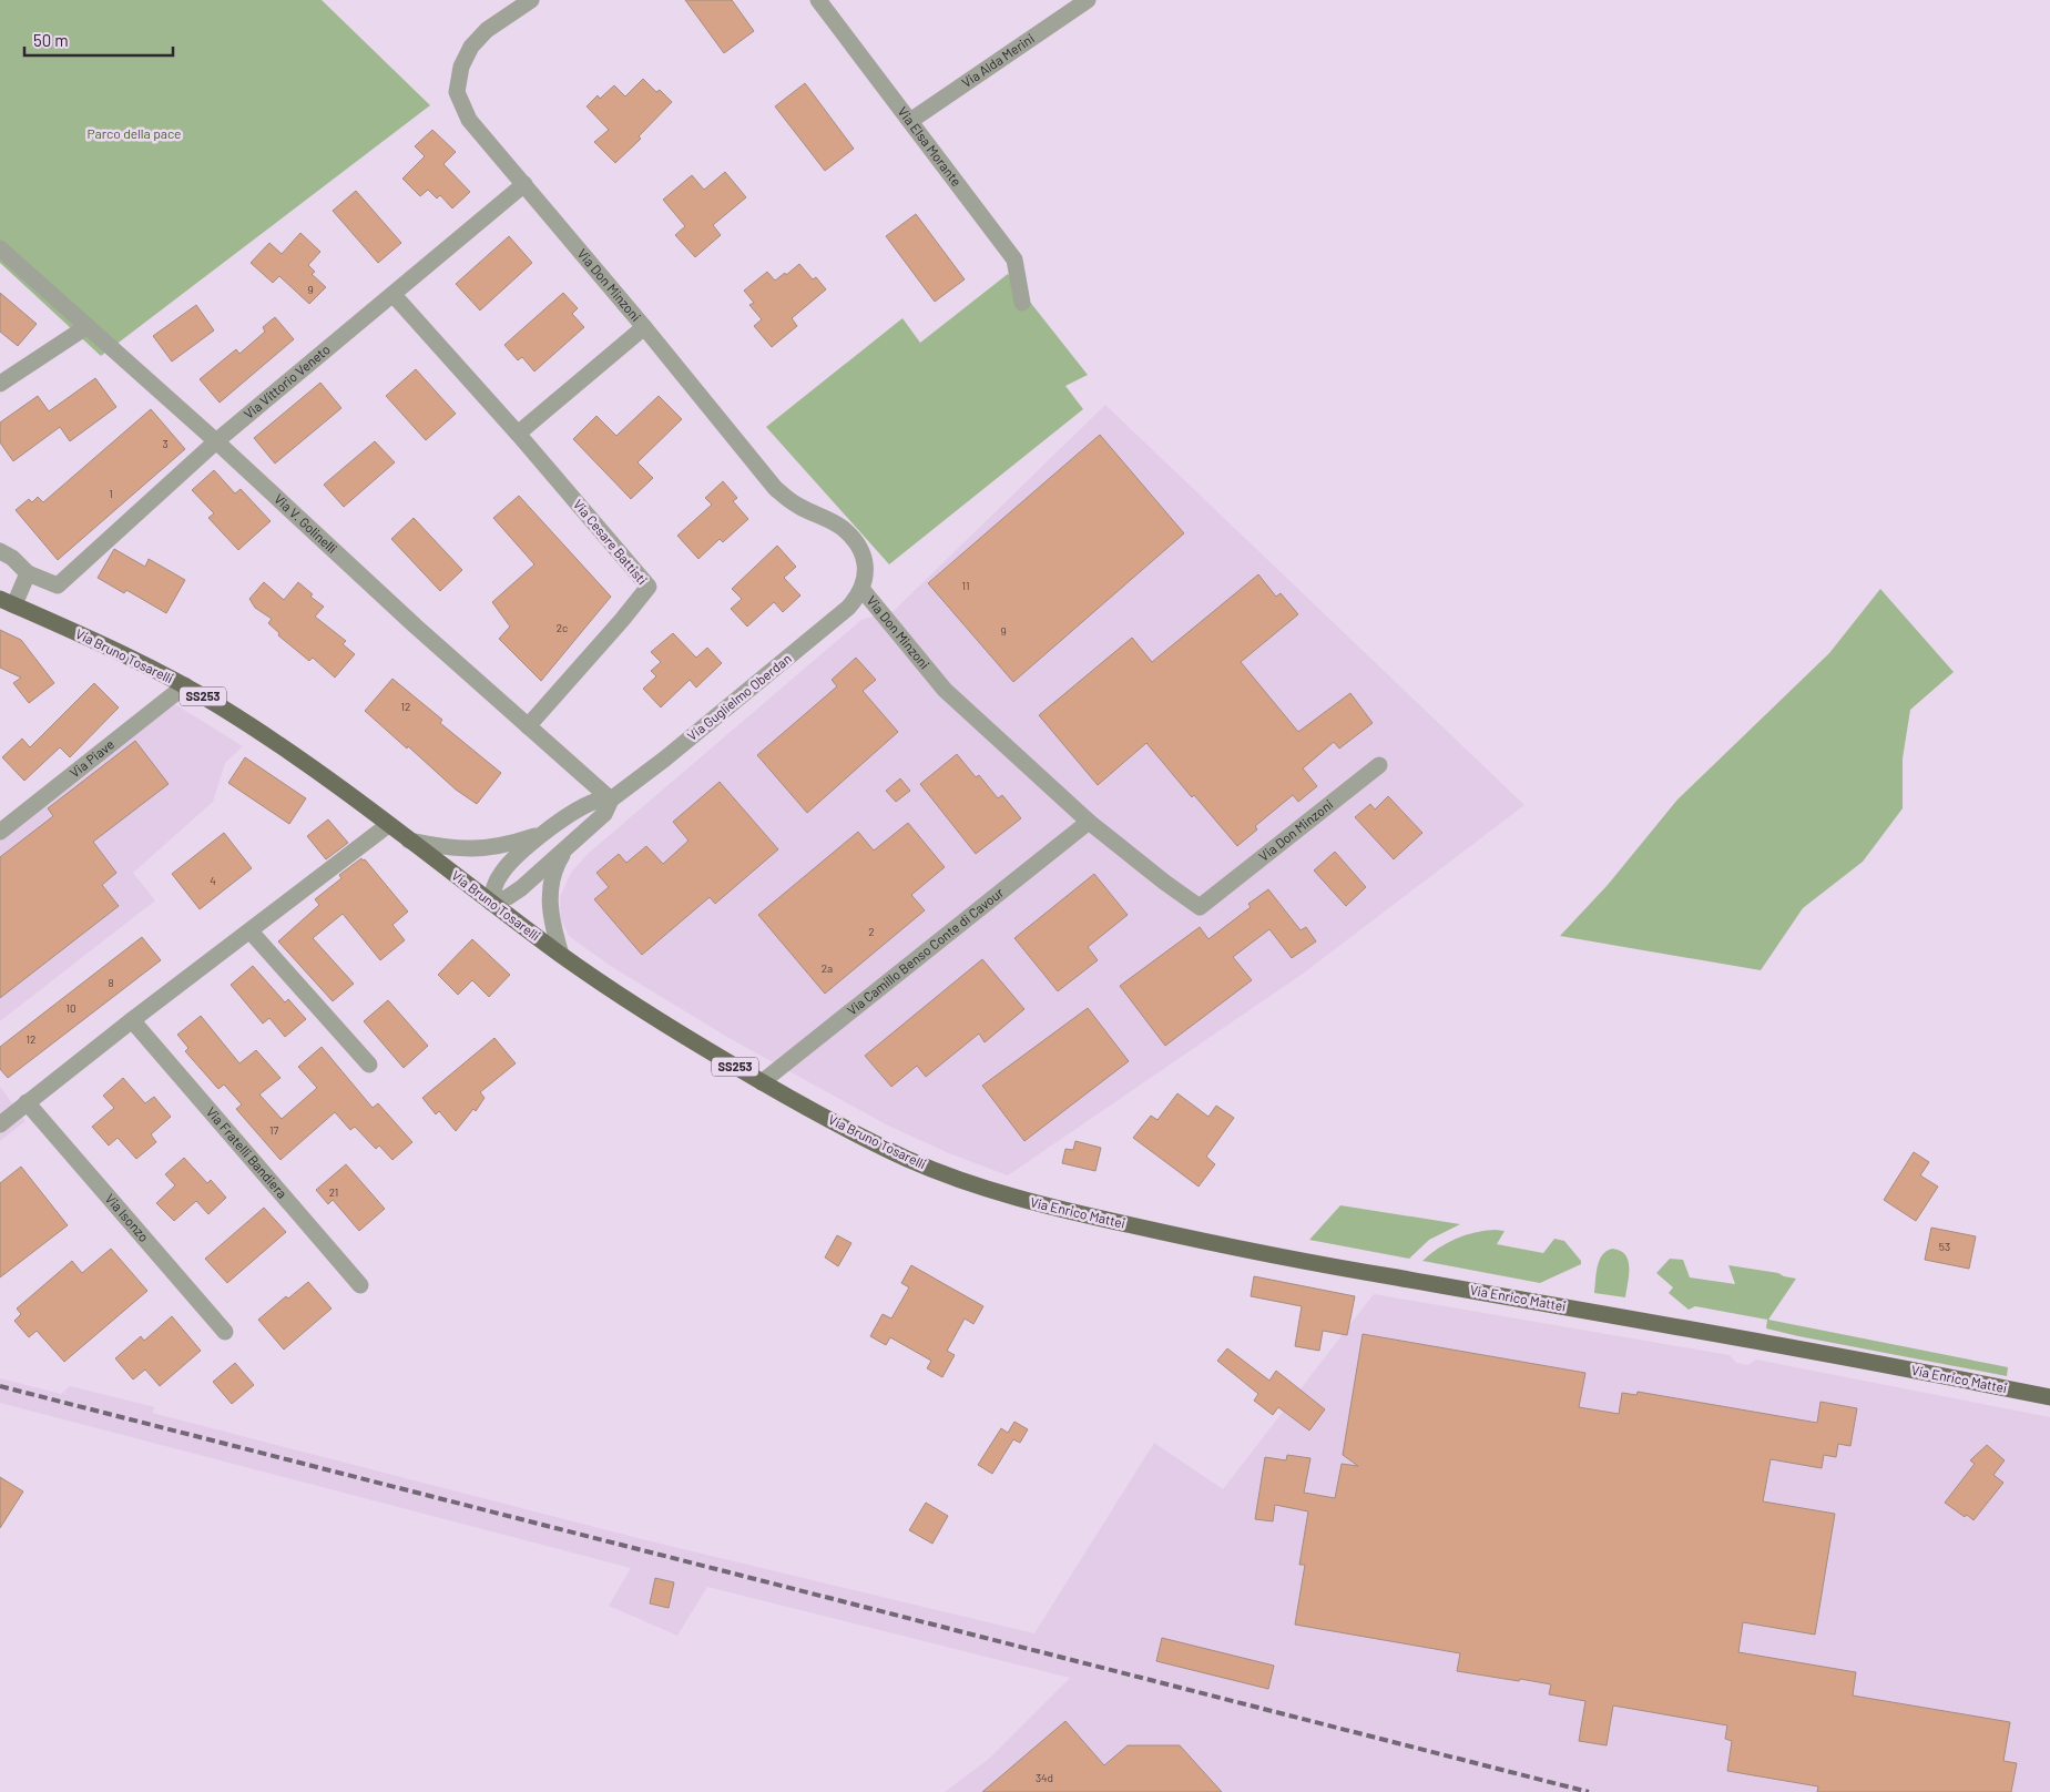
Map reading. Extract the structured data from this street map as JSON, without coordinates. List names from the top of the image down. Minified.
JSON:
{"streets":{"main road":["Via Bruno Tosarelli","SS253","Via Enrico Mattei"],"street":["Via Alda Merini","Via Elsa Morante","Via Don Minzoni","Via Vittorio Veneto","Via V. Golinelli","Via Cesare Battisti","Via Guglielmo Oberdan","Via Piave","Via Camillo Benso Conte di Cavour","Via Fratelli Bandiera","Via Isonzo"]},"crossings":[["Via Alda Merini","Via Elsa Morante"],["Via Don Minzoni","Via Vittorio Veneto"],["Via Don Minzoni","Via Guglielmo Oberdan"],["Via Don Minzoni","Via Camillo Benso Conte di Cavour"],["Via Vittorio Veneto","Via V. Golinelli"],["Via Vittorio Veneto","Via Cesare Battisti"],["Via Vittorio Veneto","Via Bruno Tosarelli"],["Via V. Golinelli","Via Cesare Battisti"],["Via V. Golinelli","Via Guglielmo Oberdan"],["Via Bruno Tosarelli","Via Guglielmo Oberdan"],["Via Bruno Tosarelli","Via Piave"],["Via Bruno Tosarelli","Via Camillo Benso Conte di Cavour"],["Via Bruno Tosarelli","Via Enrico Mattei"]],"parks":["Parco della pace"],"house_numbers":["9","3","1","11","2c","9","12","4","2","2a","8","10","12","17","21","53","34d"],"scale_bar":"50 m"}
